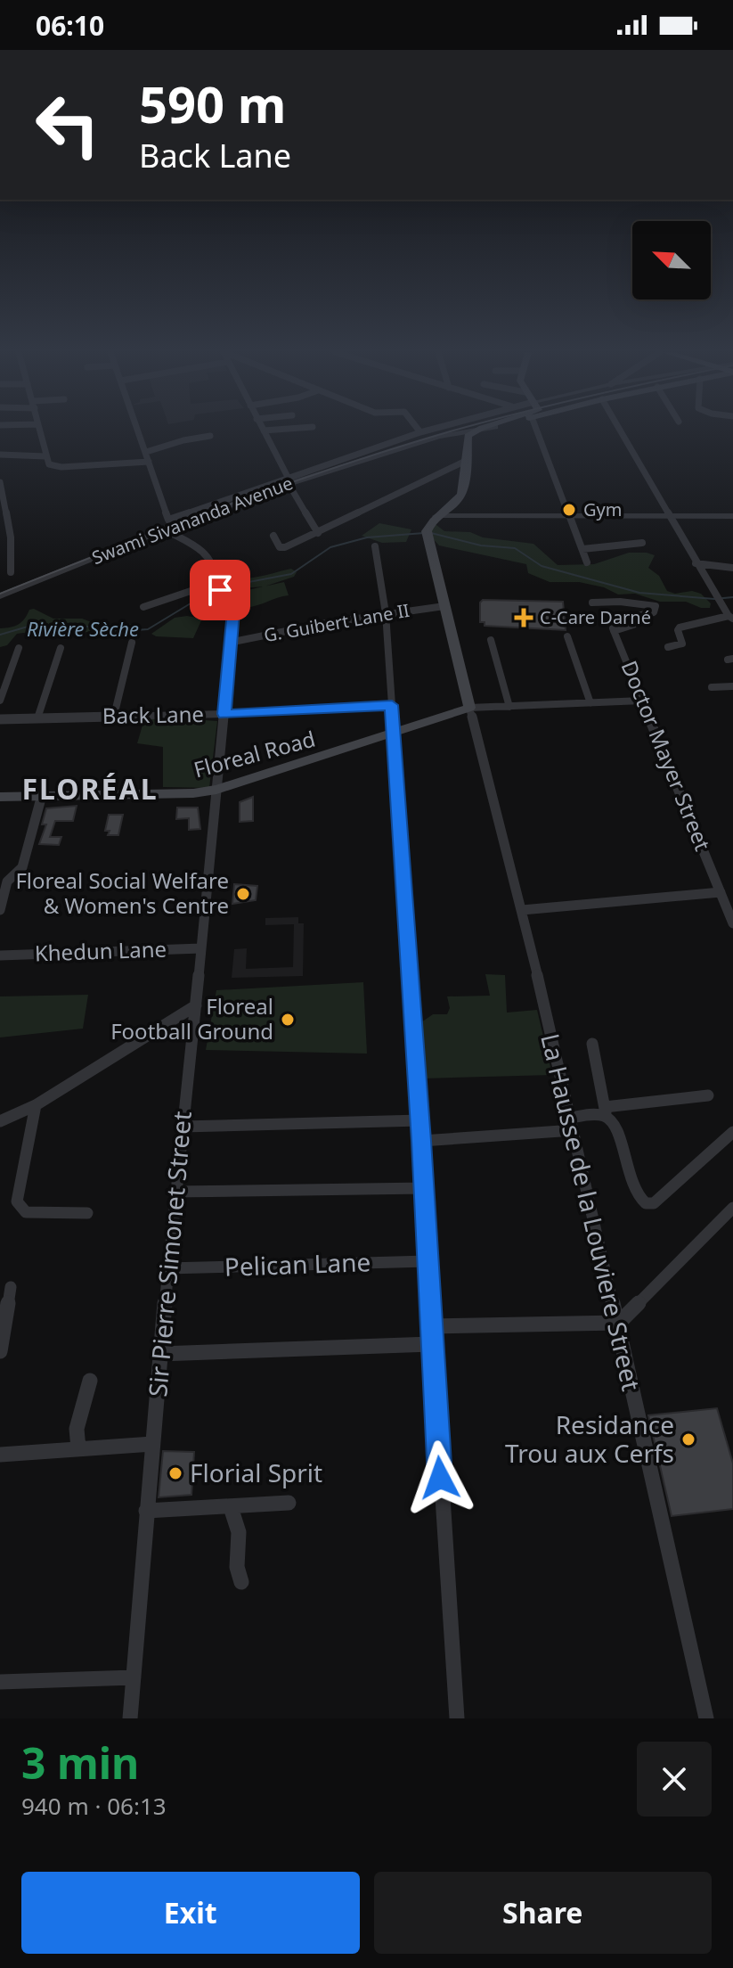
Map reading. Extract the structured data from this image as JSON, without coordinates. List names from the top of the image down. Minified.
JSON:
{"streets":{"main road":["Floreal Road"],"street":["Swami Sivananda Avenue","G. Guibert Lane II","Back Lane","Doctor Mayer Street","Khedun Lane","La Hausse de la Louviere Street","Sir Pierre Simonet Street","Pelican Lane"]},"crossings":[["Swami Sivananda Avenue","Sir Pierre Simonet Street"],["G. Guibert Lane II","Sir Pierre Simonet Street"],["Back Lane","Sir Pierre Simonet Street"],["Floreal Road","La Hausse de la Louviere Street"],["Floreal Road","Sir Pierre Simonet Street"],["Khedun Lane","Sir Pierre Simonet Street"],["Sir Pierre Simonet Street","Pelican Lane"]],"districts":["FLORÉAL"],"water":["Rivière Sèche"],"places":{"other":["Gym","Floreal Social Welfare & Women's Centre","Floreal Football Ground","Residance Trou aux Cerfs","Florial Sprit"],"health":["C-Care Darné"]},"north":"top left","page":{"status":"06:10","turn":["590 m","Back Lane"],"heading":["3 min","940 m · 06:13"],"buttons":["Exit","Share"]}}
